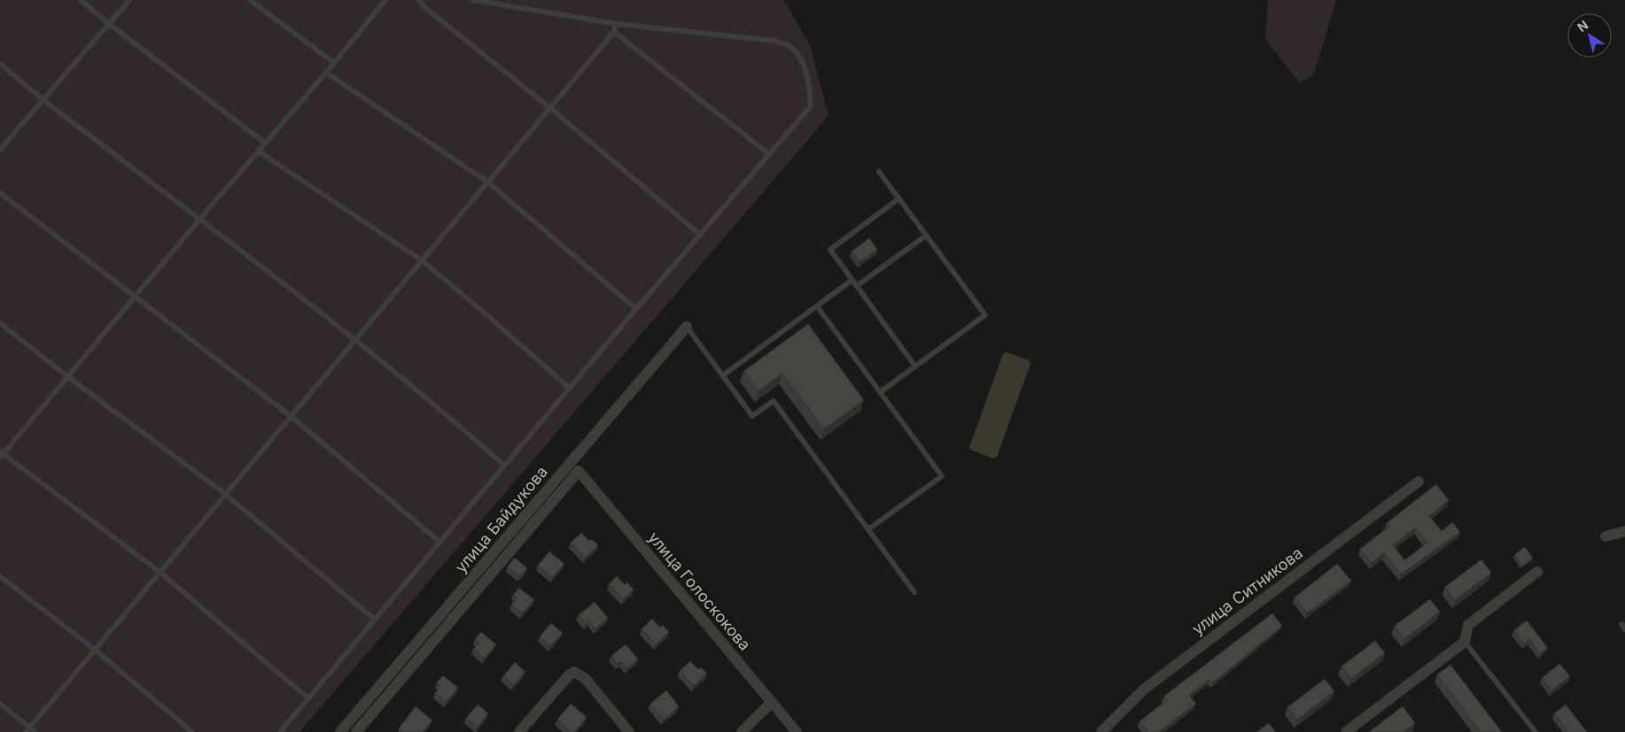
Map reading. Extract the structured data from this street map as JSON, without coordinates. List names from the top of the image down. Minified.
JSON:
{"streets":{"street":["улица Байдукова","улица Голоскокова","улица Ситникова"]},"crossings":[["улица Байдукова","улица Голоскокова"]],"north":"top left"}
